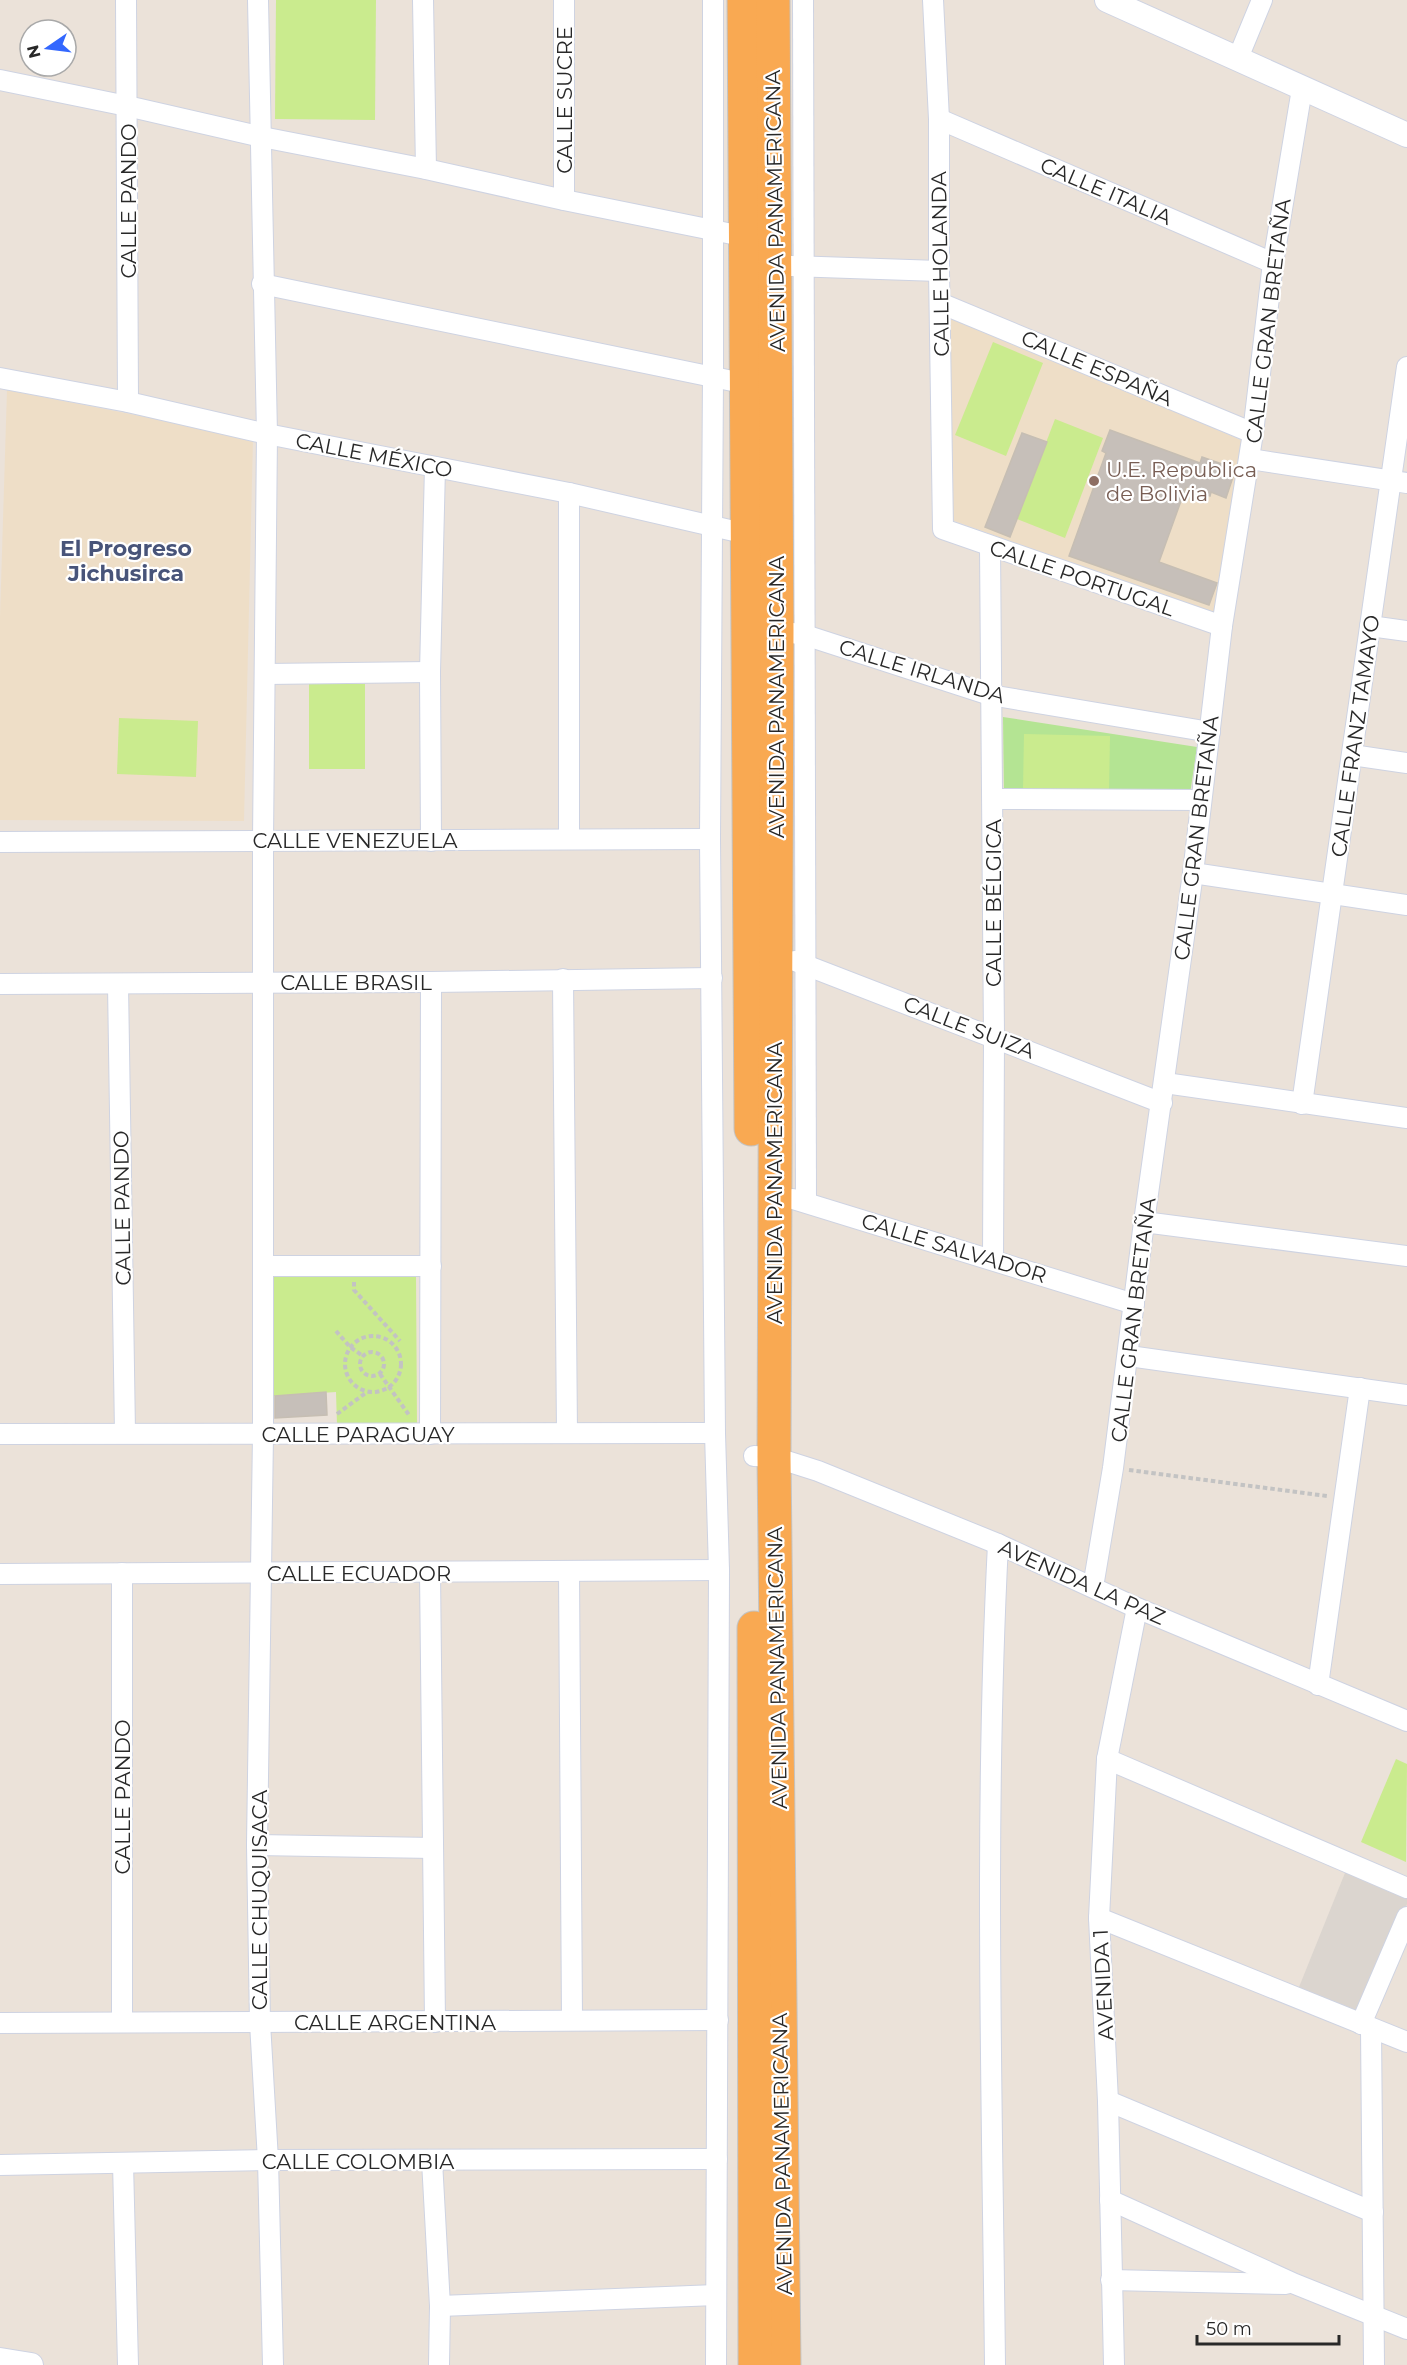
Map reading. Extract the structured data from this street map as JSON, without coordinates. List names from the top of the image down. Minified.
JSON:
{"streets":{"highway":["AVENIDA PANAMERICANA"],"street":["CALLE SUCRE","CALLE ITALIA","CALLE PANDO","CALLE HOLANDA","CALLE GRAN BRETAÑA","CALLE ESPAÑA","CALLE MÉXICO","CALLE PORTUGAL","CALLE IRLANDA","CALLE FRANZ TAMAYO","CALLE VENEZUELA","CALLE BÉLGICA","CALLE BRASIL","CALLE SUIZA","CALLE SALVADOR","CALLE PARAGUAY","CALLE ECUADOR","AVENIDA LA PAZ","CALLE CHUQUISACA","AVENIDA 1","CALLE ARGENTINA","CALLE COLOMBIA"]},"crossings":[["CALLE ITALIA","CALLE HOLANDA"],["CALLE ITALIA","CALLE GRAN BRETAÑA"],["CALLE PANDO","CALLE MÉXICO"],["CALLE PANDO","CALLE BRASIL"],["CALLE PANDO","CALLE PARAGUAY"],["CALLE PANDO","CALLE ECUADOR"],["CALLE PANDO","CALLE ARGENTINA"],["AVENIDA PANAMERICANA","CALLE MÉXICO"],["AVENIDA PANAMERICANA","CALLE IRLANDA"],["AVENIDA PANAMERICANA","CALLE SUIZA"],["AVENIDA PANAMERICANA","CALLE SALVADOR"],["AVENIDA PANAMERICANA","AVENIDA LA PAZ"],["CALLE HOLANDA","CALLE ESPAÑA"],["CALLE HOLANDA","CALLE PORTUGAL"],["CALLE GRAN BRETAÑA","CALLE ESPAÑA"],["CALLE GRAN BRETAÑA","CALLE PORTUGAL"],["CALLE GRAN BRETAÑA","CALLE IRLANDA"],["CALLE GRAN BRETAÑA","CALLE SUIZA"],["CALLE GRAN BRETAÑA","CALLE SALVADOR"],["CALLE GRAN BRETAÑA","AVENIDA LA PAZ"],["CALLE MÉXICO","CALLE CHUQUISACA"],["CALLE PORTUGAL","CALLE BÉLGICA"],["CALLE IRLANDA","CALLE BÉLGICA"],["CALLE VENEZUELA","CALLE CHUQUISACA"],["CALLE BÉLGICA","CALLE SUIZA"],["CALLE BÉLGICA","CALLE SALVADOR"],["CALLE BRASIL","CALLE CHUQUISACA"],["CALLE PARAGUAY","CALLE CHUQUISACA"],["CALLE ECUADOR","CALLE CHUQUISACA"],["AVENIDA LA PAZ","AVENIDA 1"],["CALLE CHUQUISACA","CALLE ARGENTINA"],["CALLE CHUQUISACA","CALLE COLOMBIA"]],"districts":["El Progreso Jichusirca"],"places":["U.E. Republica de Bolivia"],"scale_bar":"50 m","north":"left"}
